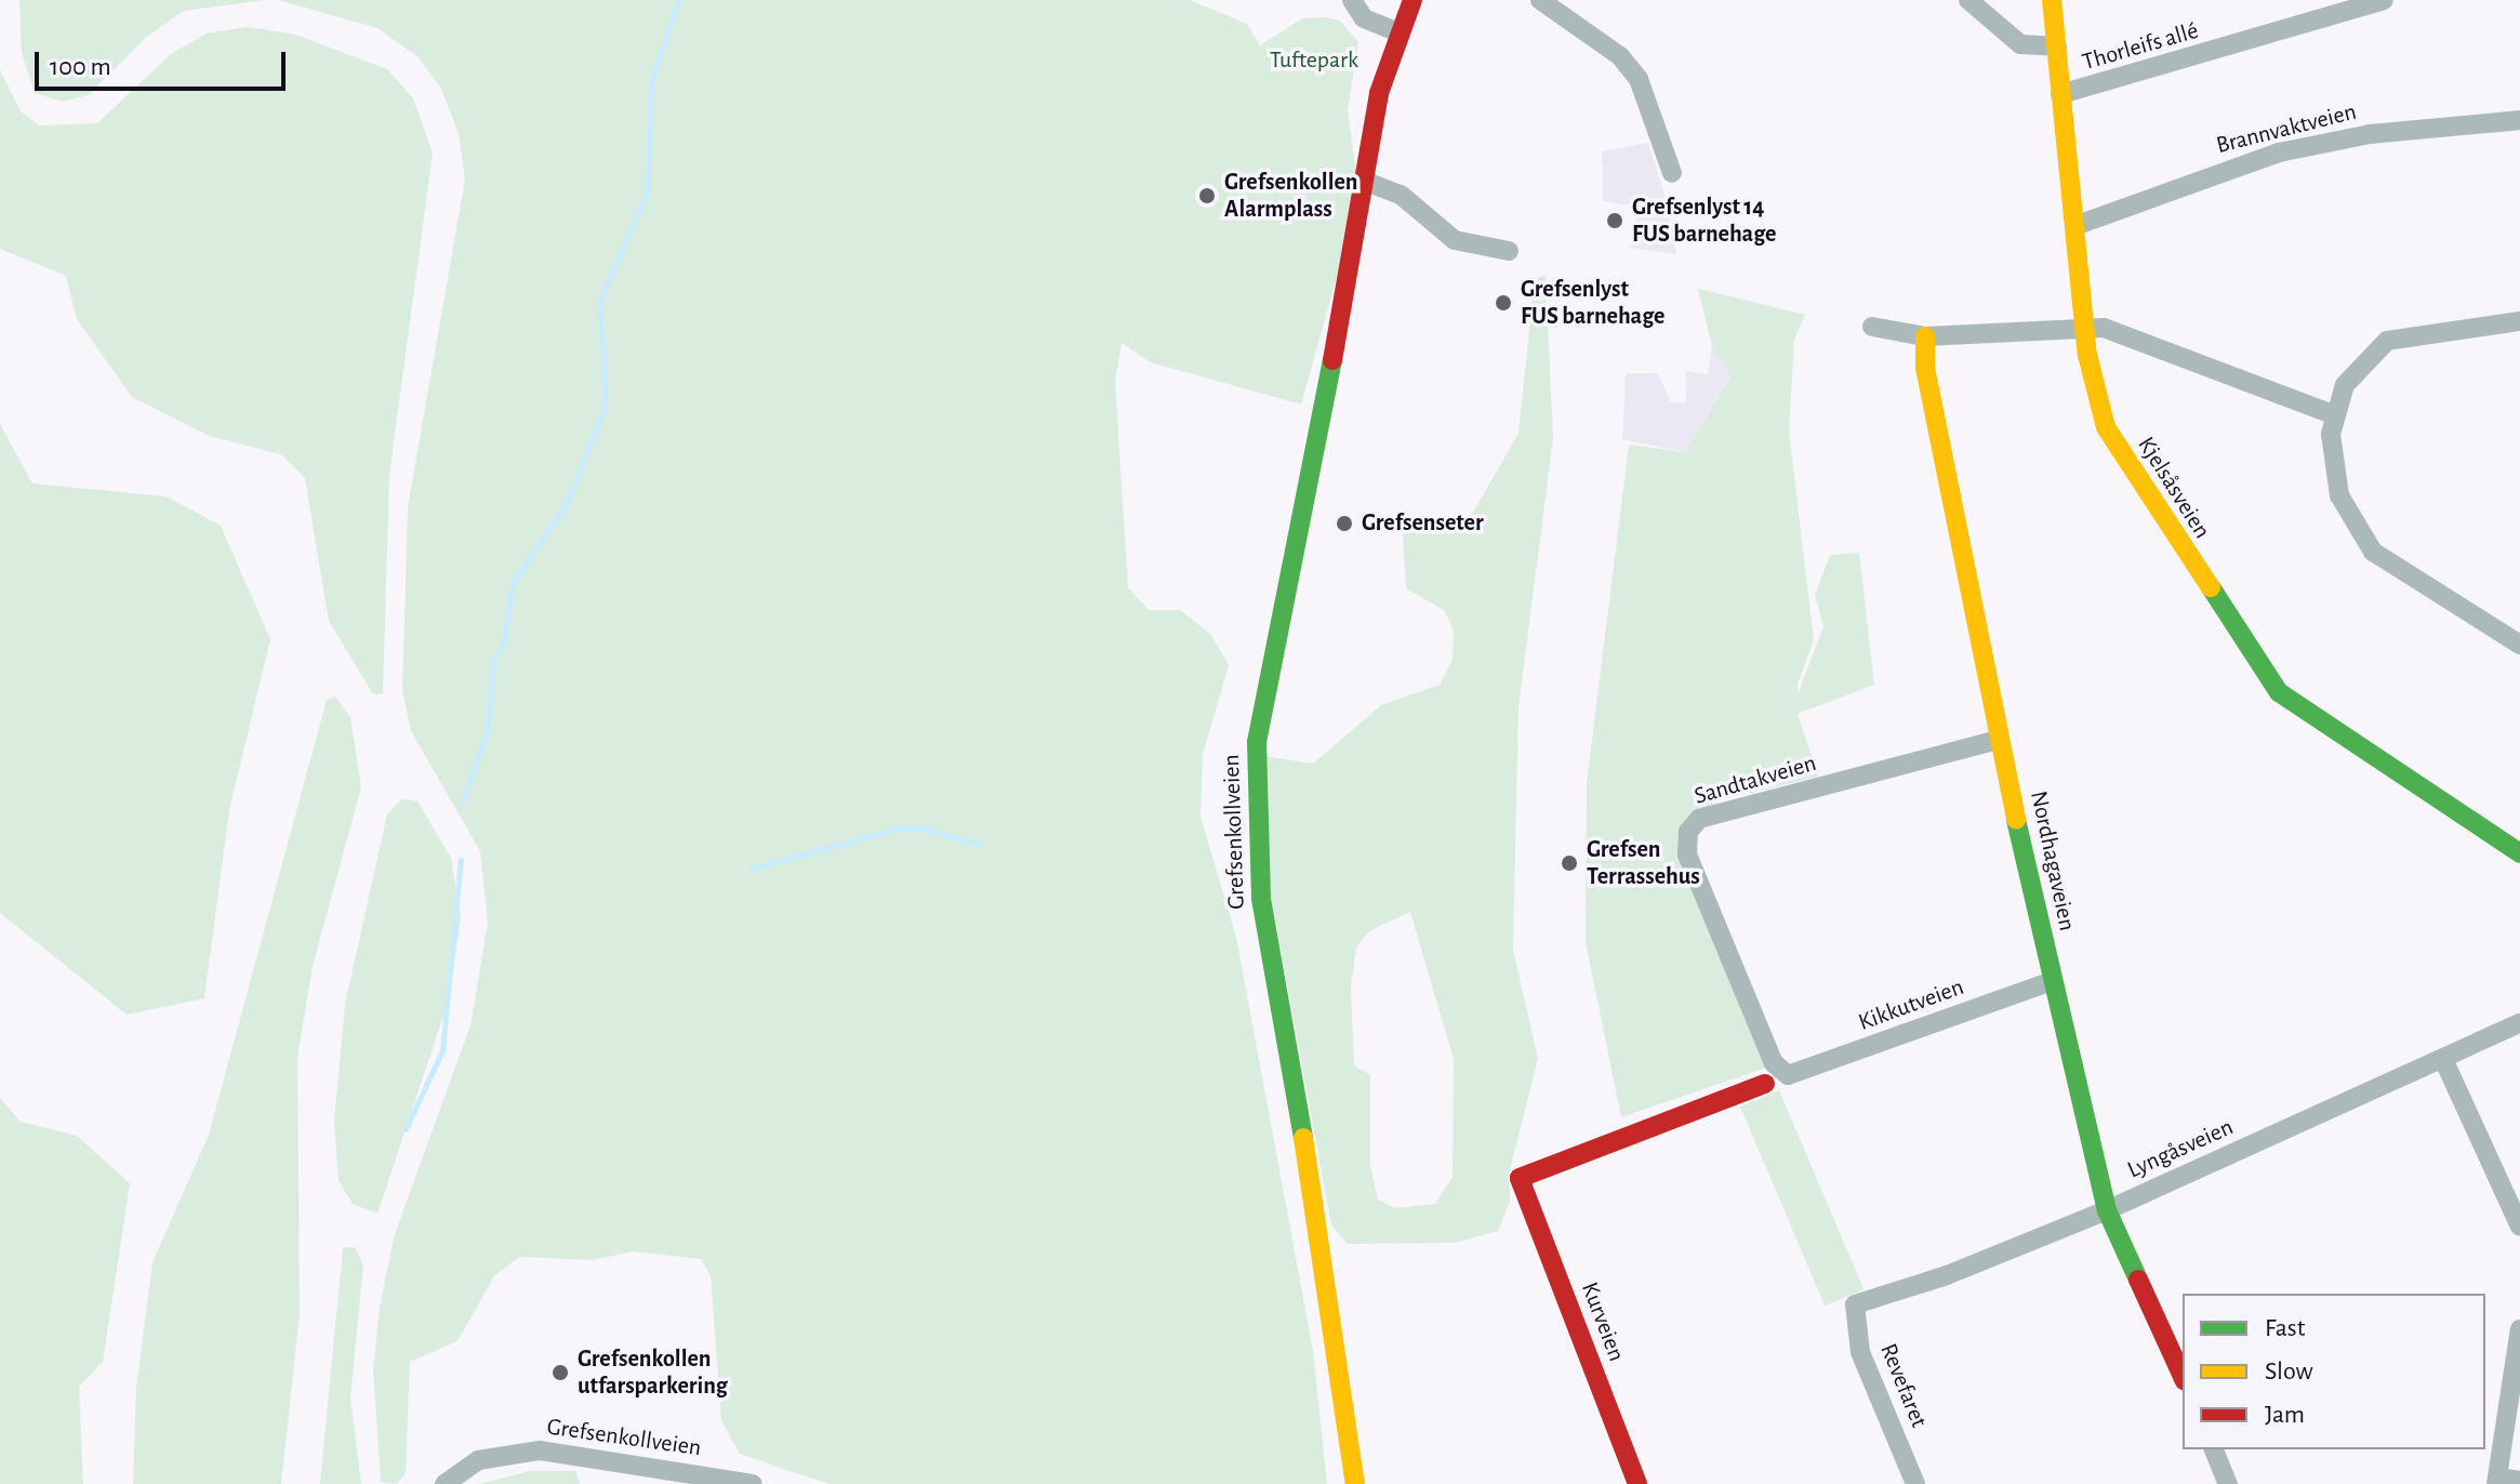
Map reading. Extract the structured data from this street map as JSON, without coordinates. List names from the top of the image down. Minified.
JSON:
{"streets":{"street":["Thorleifs allé","Brannvaktveien","Kjelsåsveien","Sandtakveien","Grefsenkollveien","Nordhagaveien","Kikkutveien","Lyngåsveien","Kurveien","Revefaret"]},"crossings":[["Thorleifs allé","Kjelsåsveien"],["Brannvaktveien","Kjelsåsveien"],["Sandtakveien","Nordhagaveien"],["Sandtakveien","Kikkutveien"],["Nordhagaveien","Kikkutveien"],["Nordhagaveien","Lyngåsveien"],["Lyngåsveien","Revefaret"]],"parks":["Tuftepark"],"places":["Grefsenkollen Alarmplass","Grefsenlyst 14 FUS barnehage","Grefsenlyst FUS barnehage","Grefsenseter","Grefsen Terrassehus","Grefsenkollen utfarsparkering"],"legend":["Fast","Slow","Jam"],"scale_bar":"100 m"}
